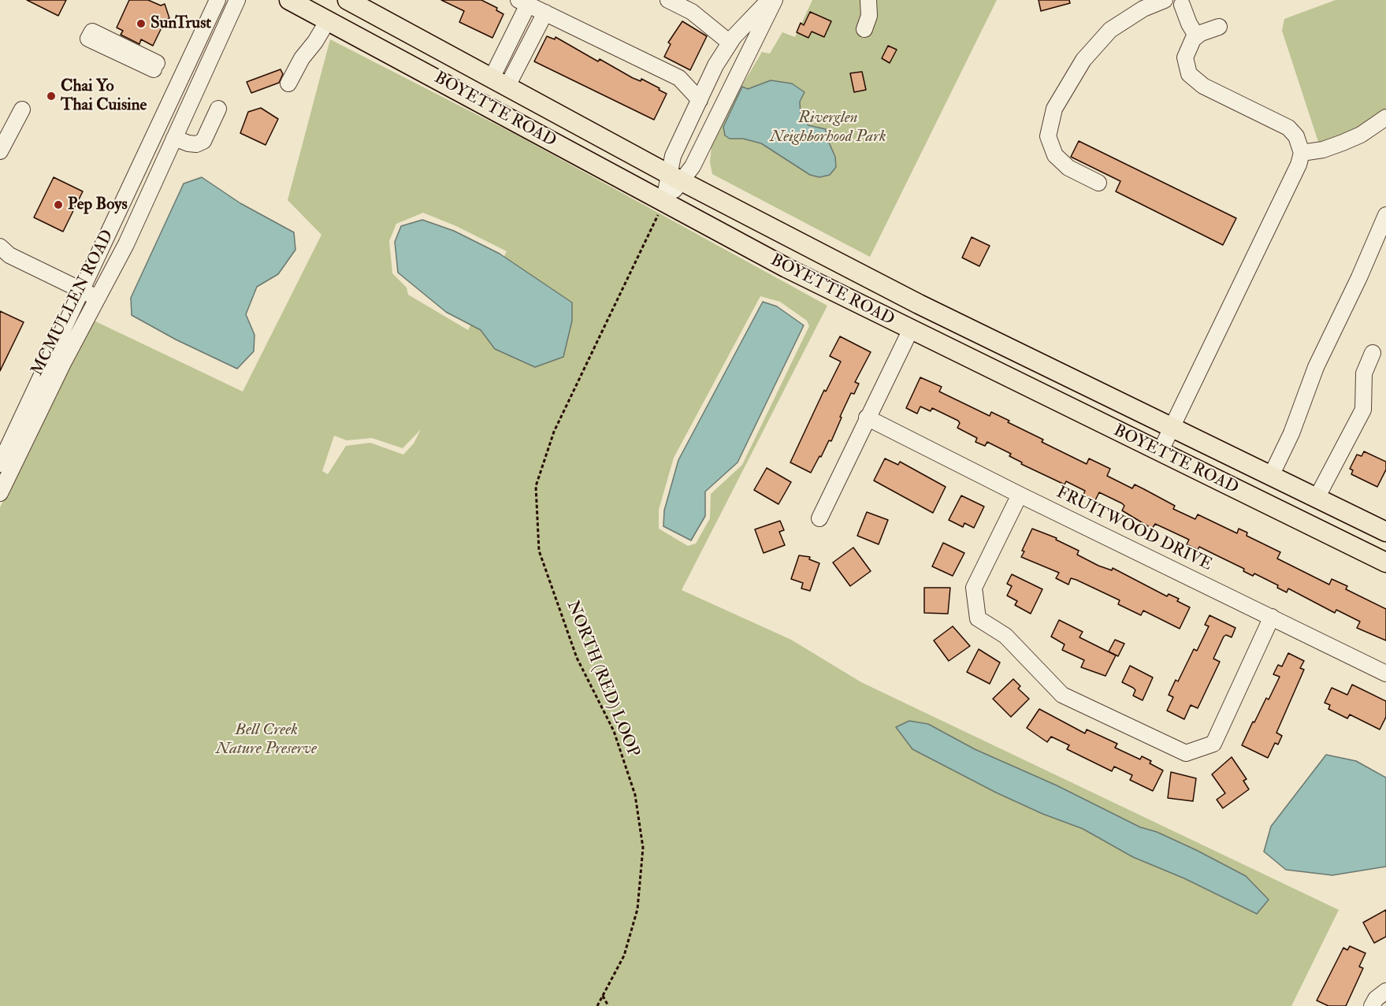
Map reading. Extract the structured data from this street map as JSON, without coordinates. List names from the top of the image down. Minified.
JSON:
{"streets":{"main road":["BOYETTE ROAD"],"street":["MCMULLEN ROAD","FRUITWOOD DRIVE"],"path":["NORTH (RED) LOOP"]},"parks":["Riverglen Neighborhood Park","Bell Creek Nature Preserve"],"places":["SunTrust","Chai Yo Thai Cuisine","Pep Boys"]}
